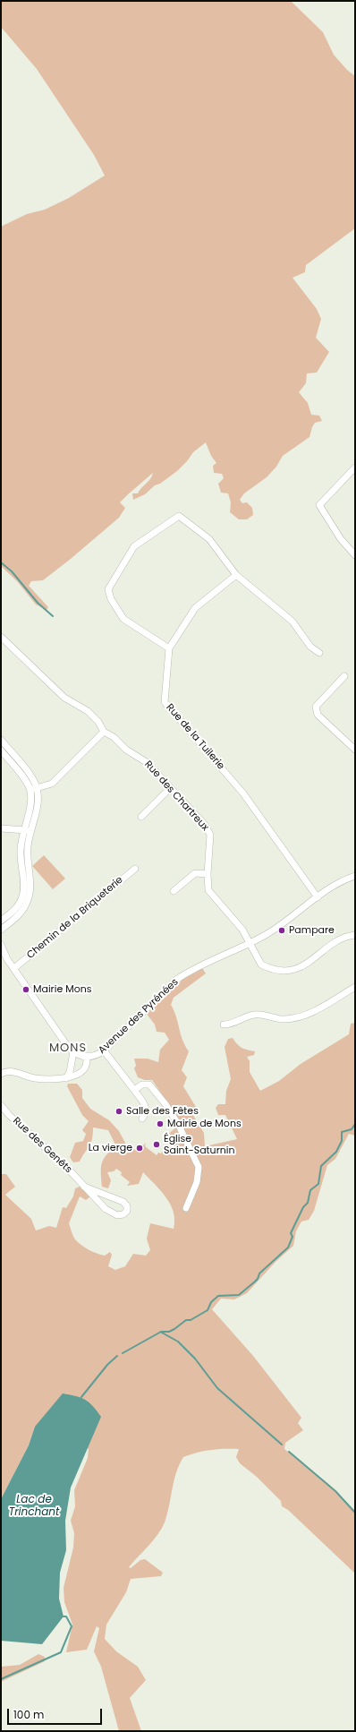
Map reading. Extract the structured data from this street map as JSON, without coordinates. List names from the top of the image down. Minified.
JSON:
{"streets":{"street":["Rue de la Tuilerie","Rue des Chartreux","Chemin de la Briqueterie","Avenue des Pyrénées","Rue des Genêts"]},"crossings":[["Rue de la Tuilerie","Avenue des Pyrénées"],["Rue des Chartreux","Avenue des Pyrénées"]],"districts":["MONS"],"water":["Lac de Trinchant"],"places":["Pampare","Mairie Mons","Salle des Fêtes","Mairie de Mons","Église Saint-Saturnin","La vierge"],"scale_bar":"100 m"}
